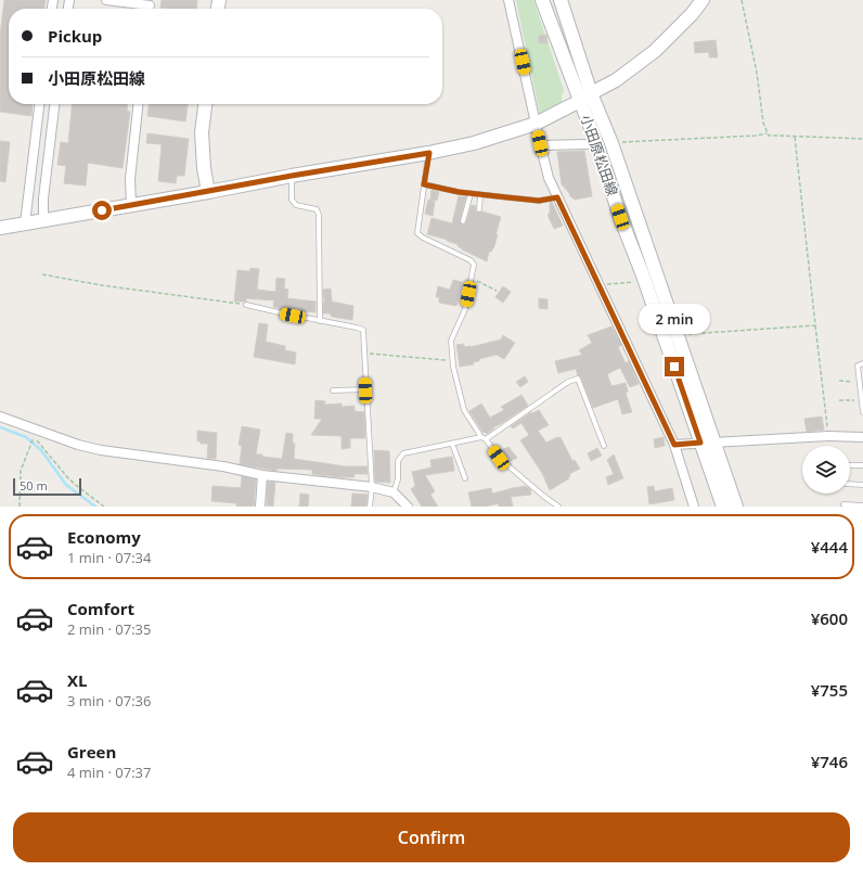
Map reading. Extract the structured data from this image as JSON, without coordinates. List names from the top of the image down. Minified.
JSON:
{"streets":{"main road":["小田原松田線"]},"scale_bar":"50 m","page":{"banner":["Pickup","小田原松田線"],"bubble":"2 min","scale":"50 m","list":[{"name":"Economy","note":"1 min · 07:34","value":"¥444"},{"name":"Comfort","note":"2 min · 07:35","value":"¥600"},{"name":"XL","note":"3 min · 07:36","value":"¥755"},{"name":"Green","note":"4 min · 07:37","value":"¥746"}],"buttons":"Confirm"}}
